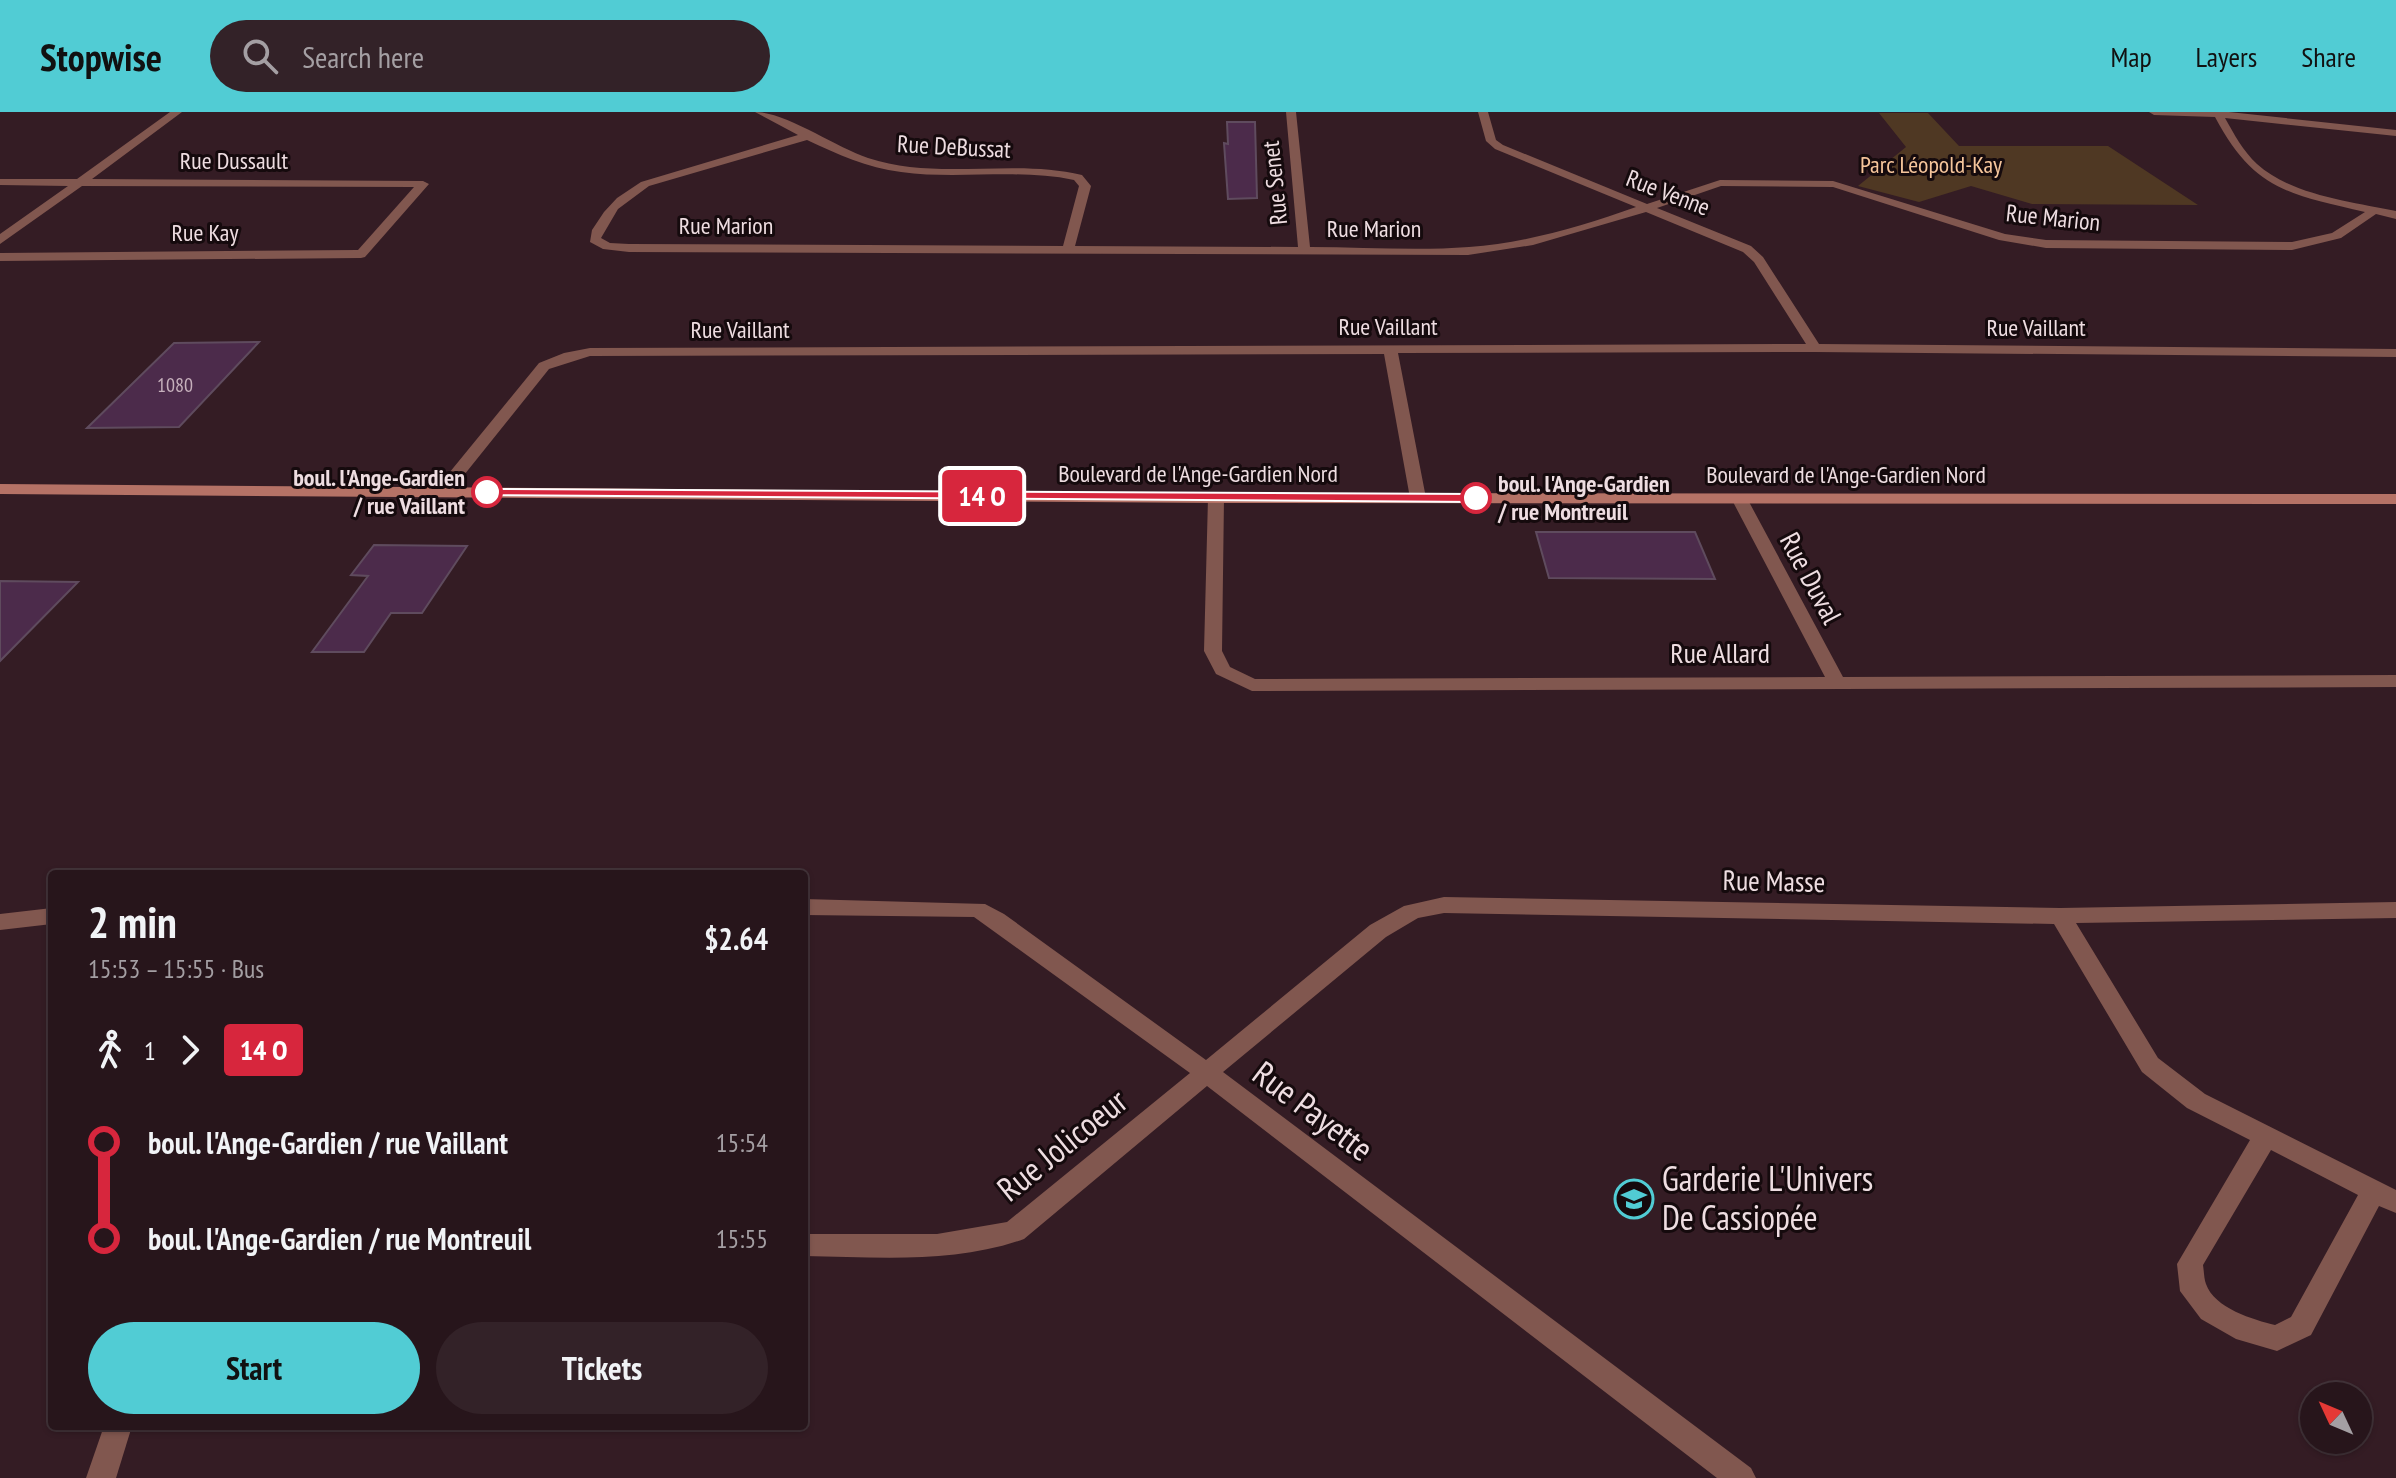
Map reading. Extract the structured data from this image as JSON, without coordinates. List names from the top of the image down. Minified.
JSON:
{"streets":{"main road":["Boulevard de l'Ange-Gardien Nord"],"street":["Rue DeBussat","Rue Dussault","Rue Senet","Rue Venne","Rue Marion","Rue Kay","Rue Vaillant","Rue Duval","Rue Allard","Rue Masse","Rue Payette","Rue Jolicoeur"]},"crossings":[["Rue DeBussat","Rue Marion"],["Rue Dussault","Rue Kay"],["Rue Senet","Rue Marion"],["Rue Venne","Rue Marion"],["Rue Venne","Rue Vaillant"],["Rue Vaillant","Boulevard de l'Ange-Gardien Nord"],["Boulevard de l'Ange-Gardien Nord","Rue Duval"],["Boulevard de l'Ange-Gardien Nord","Rue Allard"],["Rue Duval","Rue Allard"],["Rue Masse","Rue Payette"],["Rue Masse","Rue Jolicoeur"],["Rue Payette","Rue Jolicoeur"]],"parks":["Parc Léopold-Kay"],"places":{"other":["boul. l'Ange-Gardien / rue Vaillant","boul. l'Ange-Gardien / rue Montreuil"],"school or university":["Garderie L'Univers De Cassiopée"]},"house_numbers":["1080"],"north":"top left","page":{"header":"Stopwise","search":"Search here","nav":["Map","Layers","Share"],"on_map":"14 O","heading":["2 min","15:53 – 15:55 · Bus","$2.64"],"legs":["1","14 O"],"list":[{"name":"boul. l'Ange-Gardien / rue Vaillant","value":"15:54"},{"name":"boul. l'Ange-Gardien / rue Montreuil","value":"15:55"}],"buttons":["Start","Tickets"]}}
